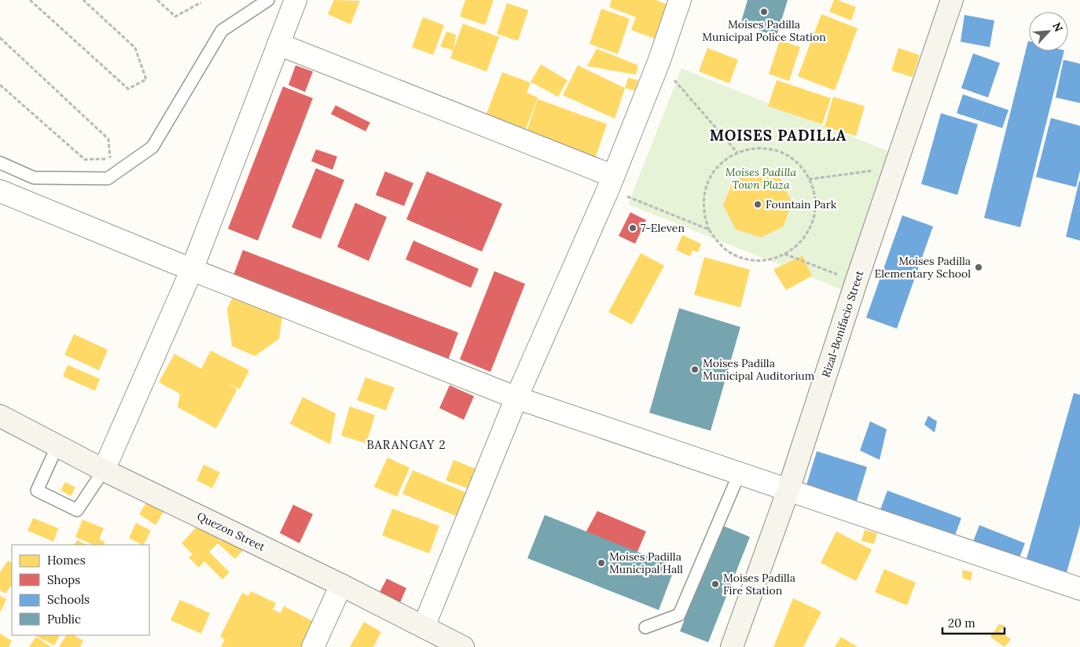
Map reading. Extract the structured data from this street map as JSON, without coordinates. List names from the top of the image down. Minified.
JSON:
{"streets":{"street":["Rizal-Bonifacio Street","Quezon Street"]},"districts":["MOISES PADILLA","BARANGAY 2"],"parks":["Moises Padilla Town Plaza"],"places":["Moises Padilla Municipal Police Station","Fountain Park","7-Eleven","Moises Padilla Elementary School","Moises Padilla Municipal Auditorium","Moises Padilla Municipal Hall","Moises Padilla Fire Station"],"legend":["Homes","Shops","Schools","Public"],"scale_bar":"20 m","north":"top right"}
